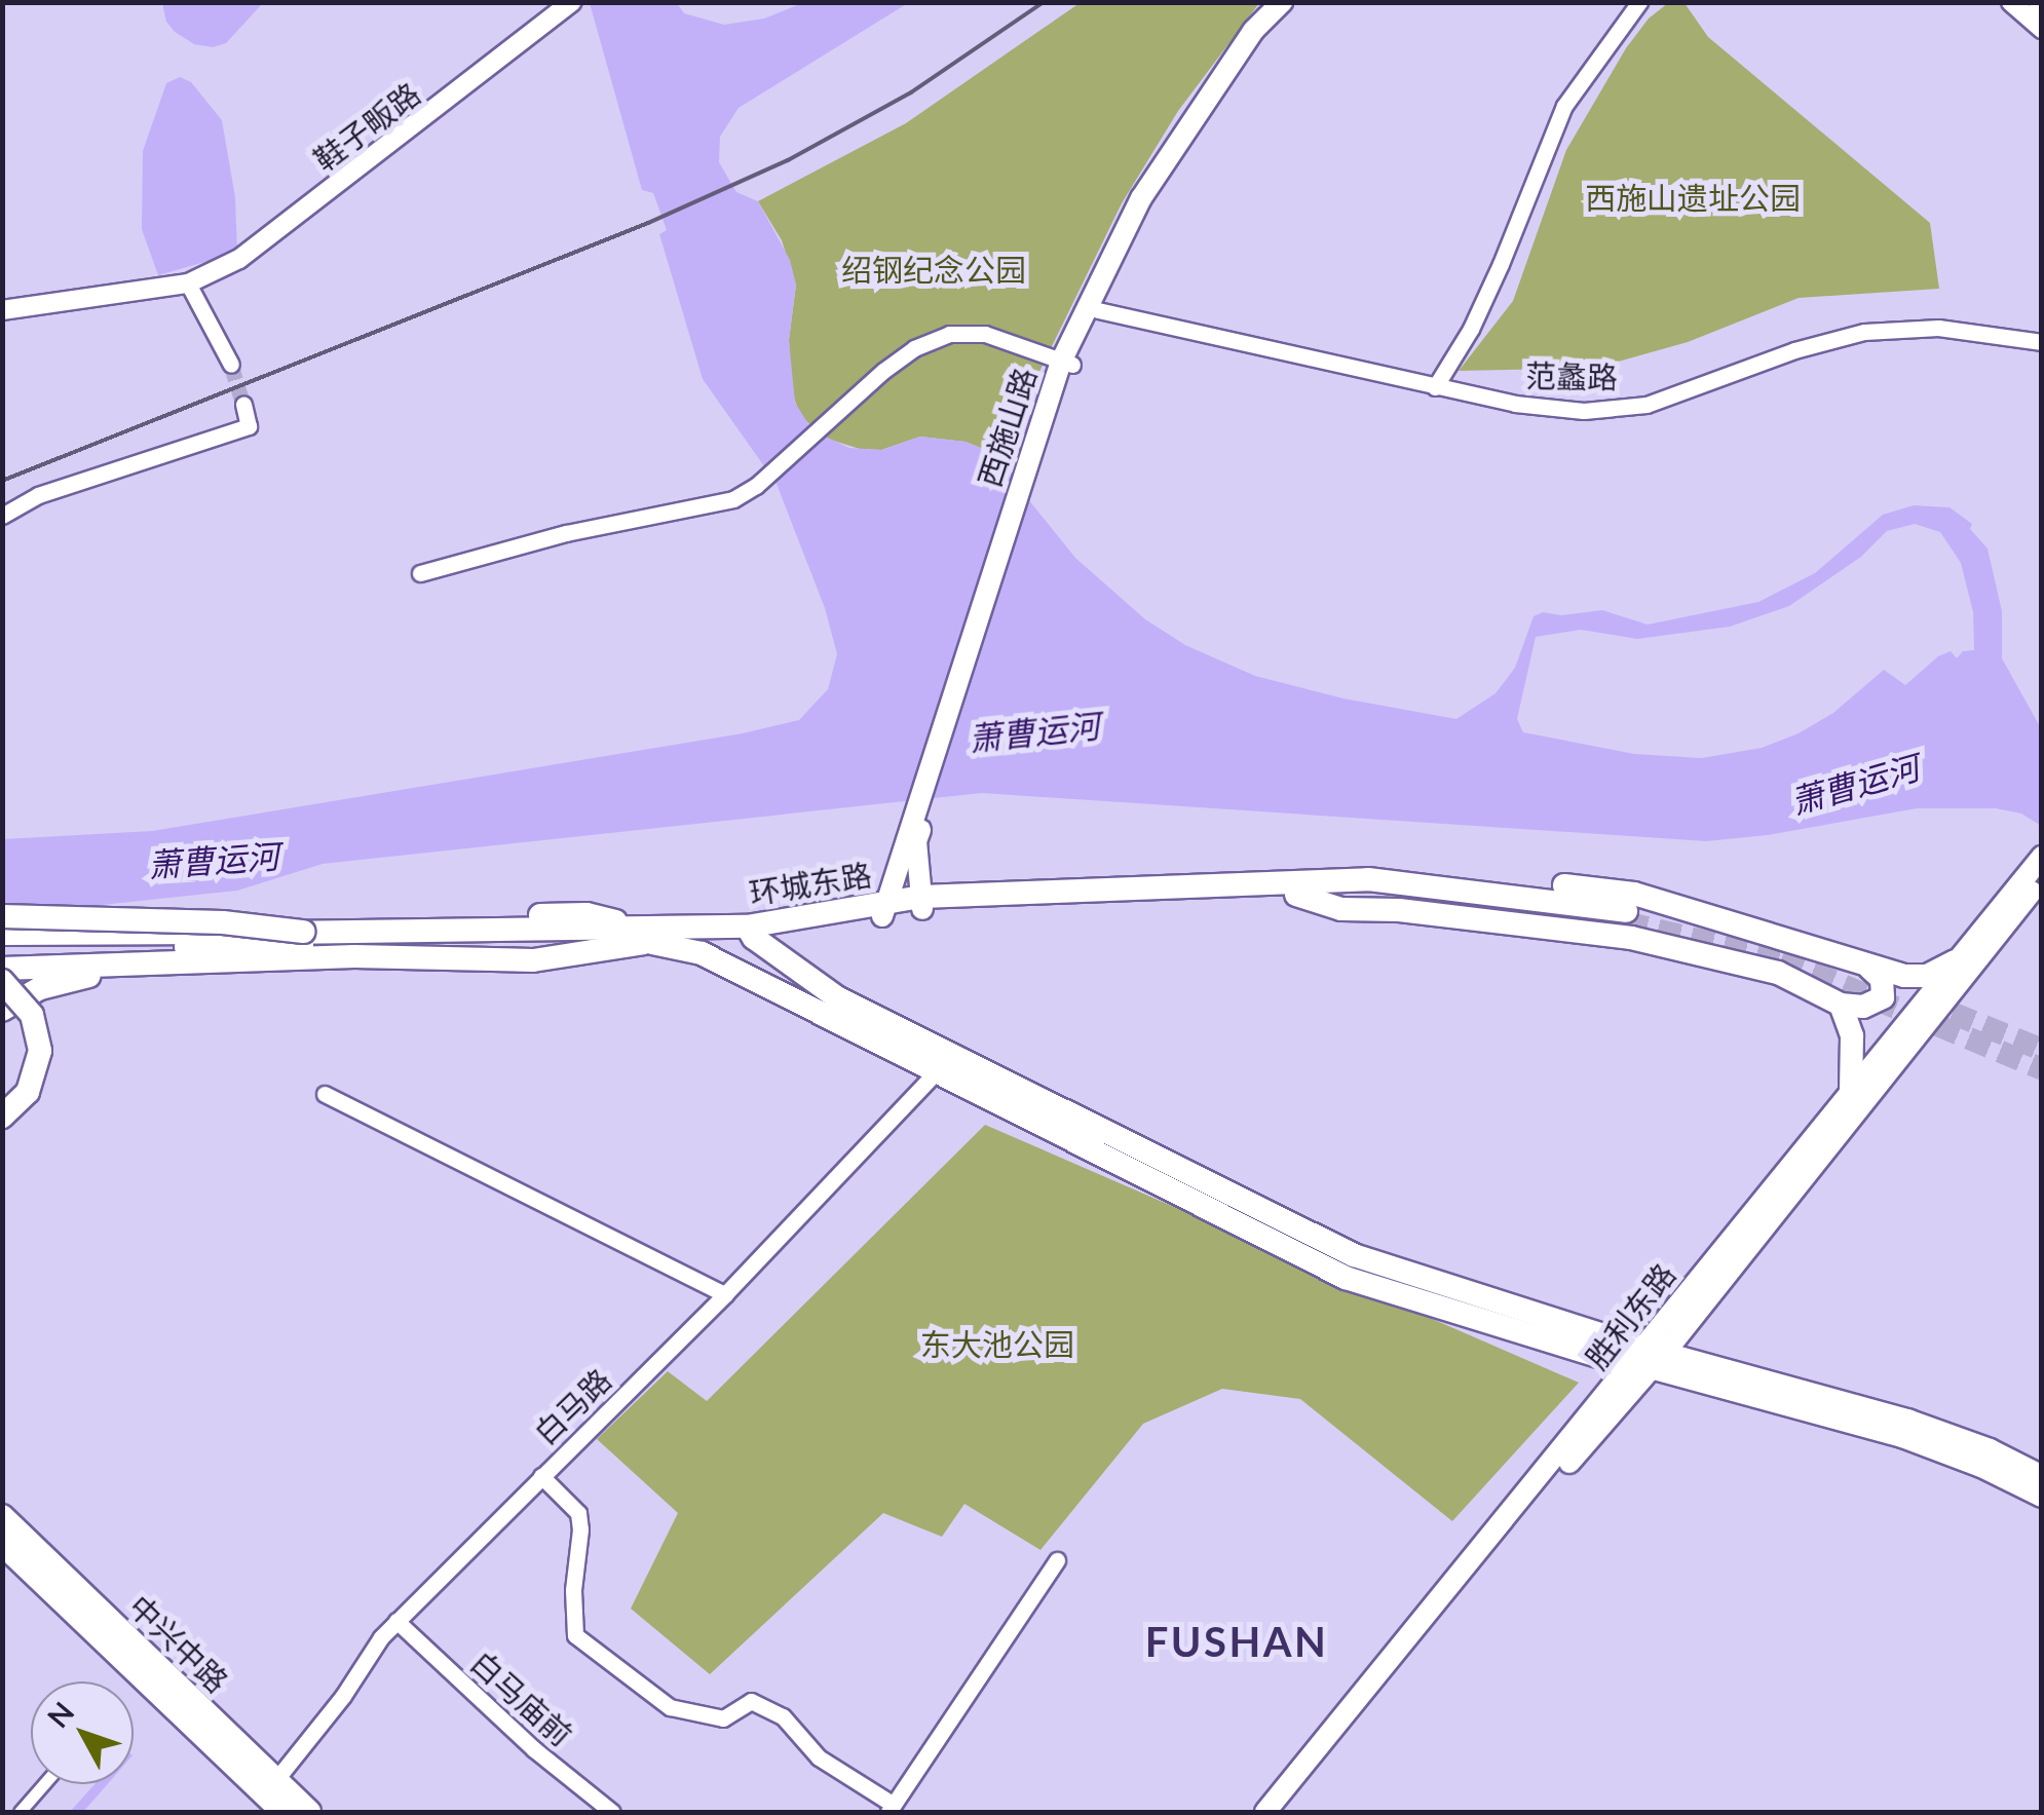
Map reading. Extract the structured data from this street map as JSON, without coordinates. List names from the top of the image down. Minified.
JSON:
{"streets":{"main road":["西施山路","环城东路","胜利东路","中兴中路"],"street":["鞋子畈路","范蠡路","白马路","白马庙前"]},"crossings":[["范蠡路","西施山路"],["西施山路","环城东路"],["白马路","中兴中路"],["白马路","白马庙前"]],"districts":["FUSHAN"],"water":["萧曹运河"],"parks":["西施山遗址公园","绍钢纪念公园","东大池公园"],"north":"top left"}
